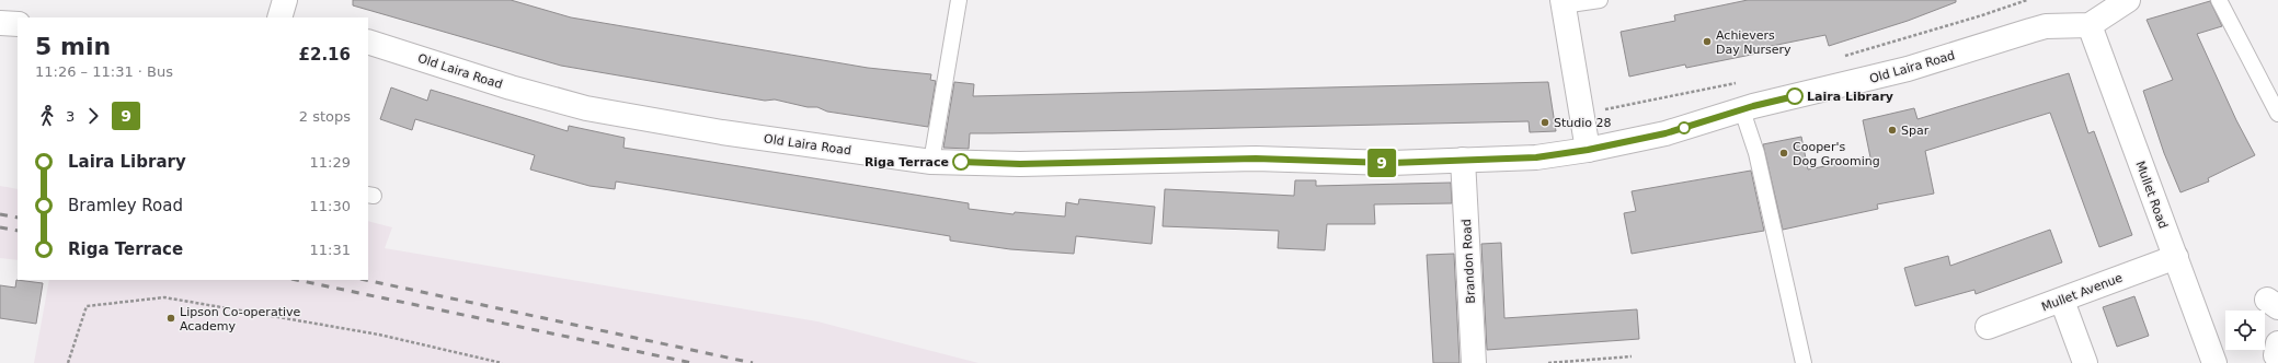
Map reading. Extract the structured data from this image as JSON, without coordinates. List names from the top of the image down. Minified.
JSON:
{"streets":{"main road":["Old Laira Road","Mullet Road","Brandon Road","Mullet Avenue"]},"crossings":[["Old Laira Road","Mullet Road"],["Old Laira Road","Brandon Road"],["Mullet Road","Mullet Avenue"]],"places":["Achievers Day Nursery","Laira Library","Studio 28","Spar","Cooper's Dog Grooming","Riga Terrace","Lipson Co-operative Academy"],"lines":["bus line 9"],"page":{"on_map":"9","heading":["5 min","11:26 – 11:31 · Bus","£2.16"],"legs":["3","9","2 stops"],"list":[{"name":"Laira Library","value":"11:29"},{"name":"Bramley Road","value":"11:30"},{"name":"Riga Terrace","value":"11:31"}]}}
